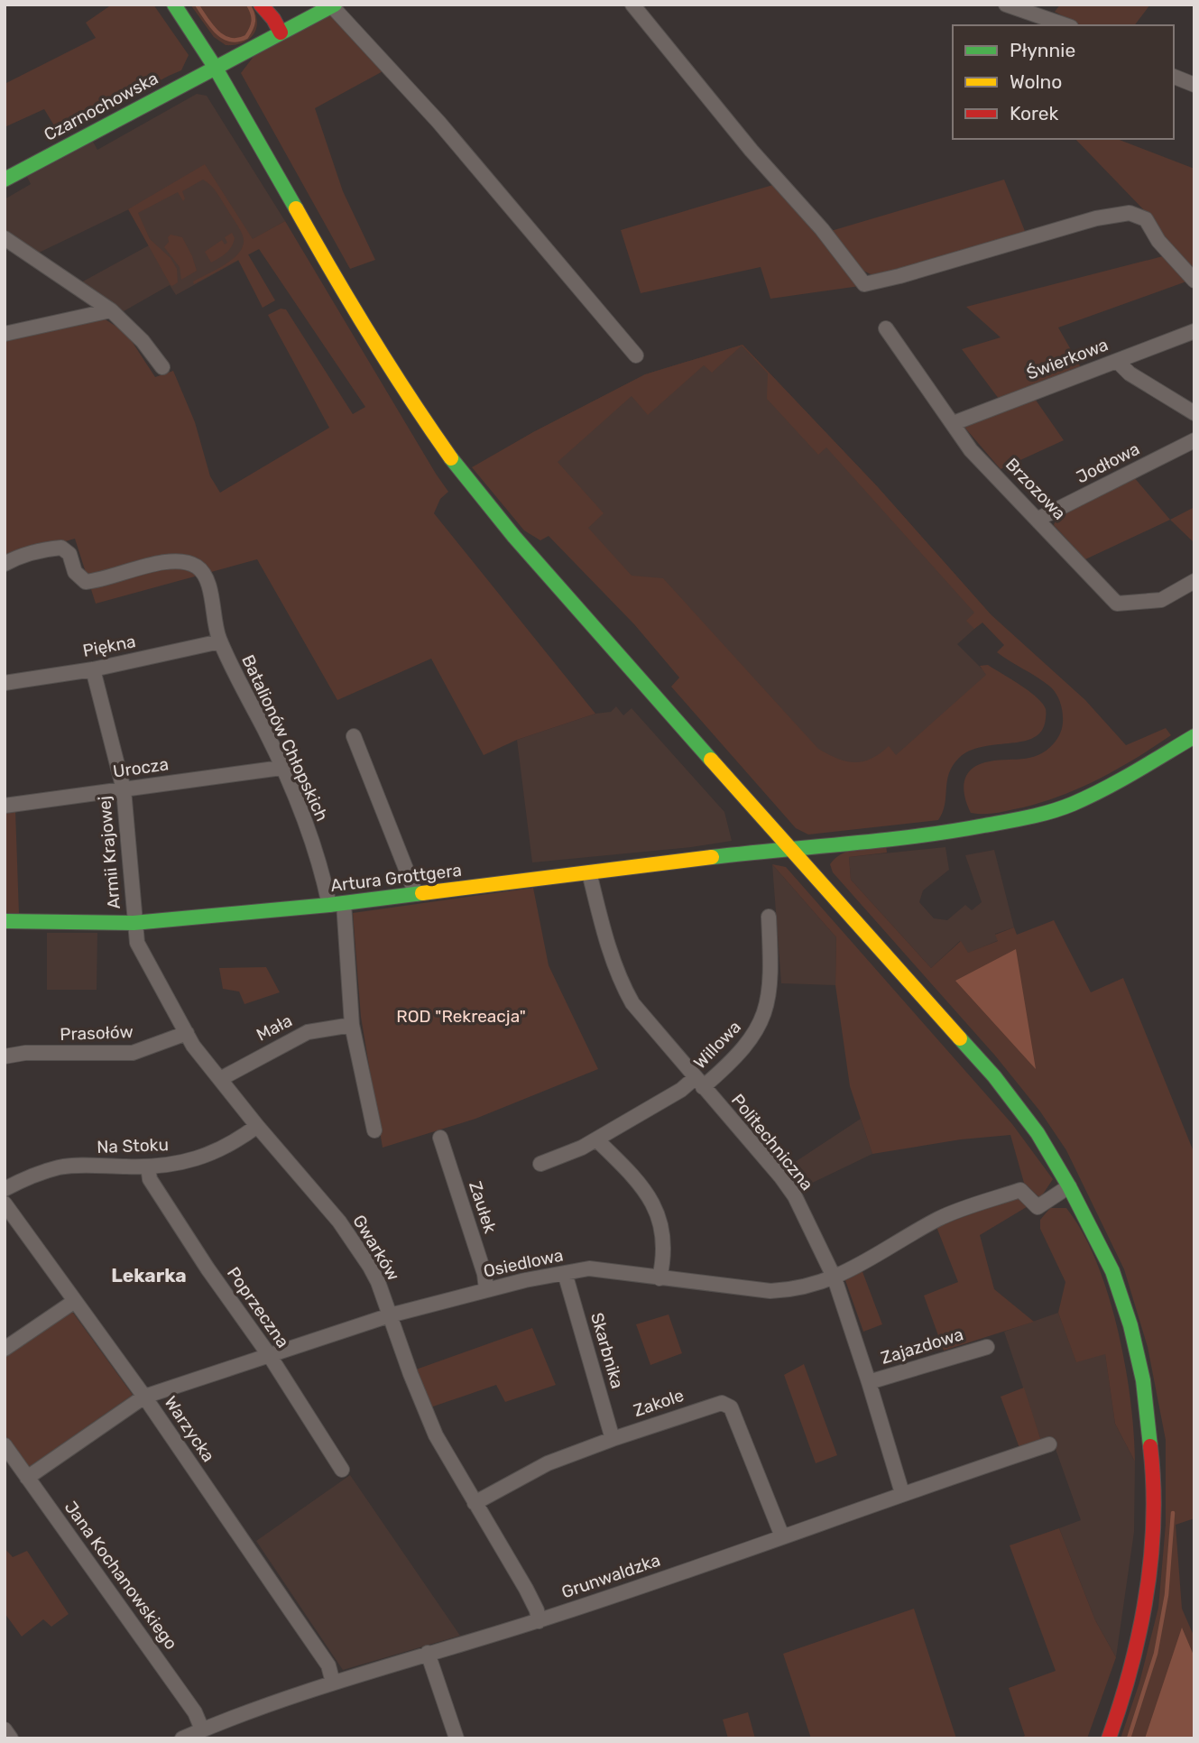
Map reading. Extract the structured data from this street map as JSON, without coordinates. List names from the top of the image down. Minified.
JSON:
{"streets":{"main road":["Czarnochowska","Artura Grottgera"],"street":["Świerkowa","Jodłowa","Brzozowa","Piękna","Batalionów Chłopskich","Urocza","Armii Krajowej","Mała","Prasołów","Willowa","Politechniczna","Na Stoku","Zaułek","Gwarków","Osiedlowa","Poprzeczna","Zajazdowa","Skarbnika","Zakole","Warzycka","Jana Kochanowskiego","Grunwaldzka"]},"crossings":[["Świerkowa","Brzozowa"],["Jodłowa","Brzozowa"],["Piękna","Batalionów Chłopskich"],["Piękna","Armii Krajowej"],["Batalionów Chłopskich","Urocza"],["Batalionów Chłopskich","Artura Grottgera"],["Urocza","Armii Krajowej"],["Armii Krajowej","Artura Grottgera"],["Armii Krajowej","Gwarków"],["Artura Grottgera","Politechniczna"],["Artura Grottgera","Gwarków"],["Mała","Gwarków"],["Prasołów","Gwarków"],["Willowa","Politechniczna"],["Politechniczna","Osiedlowa"],["Politechniczna","Zajazdowa"],["Politechniczna","Grunwaldzka"],["Na Stoku","Gwarków"],["Na Stoku","Poprzeczna"],["Zaułek","Osiedlowa"],["Gwarków","Osiedlowa"],["Gwarków","Zakole"],["Gwarków","Grunwaldzka"],["Osiedlowa","Poprzeczna"],["Osiedlowa","Skarbnika"],["Osiedlowa","Warzycka"],["Osiedlowa","Jana Kochanowskiego"],["Skarbnika","Zakole"],["Zakole","Grunwaldzka"],["Warzycka","Grunwaldzka"],["Jana Kochanowskiego","Grunwaldzka"]],"districts":["Lekarka"],"parks":["ROD \"Rekreacja\""],"legend":["Płynnie","Wolno","Korek"]}
